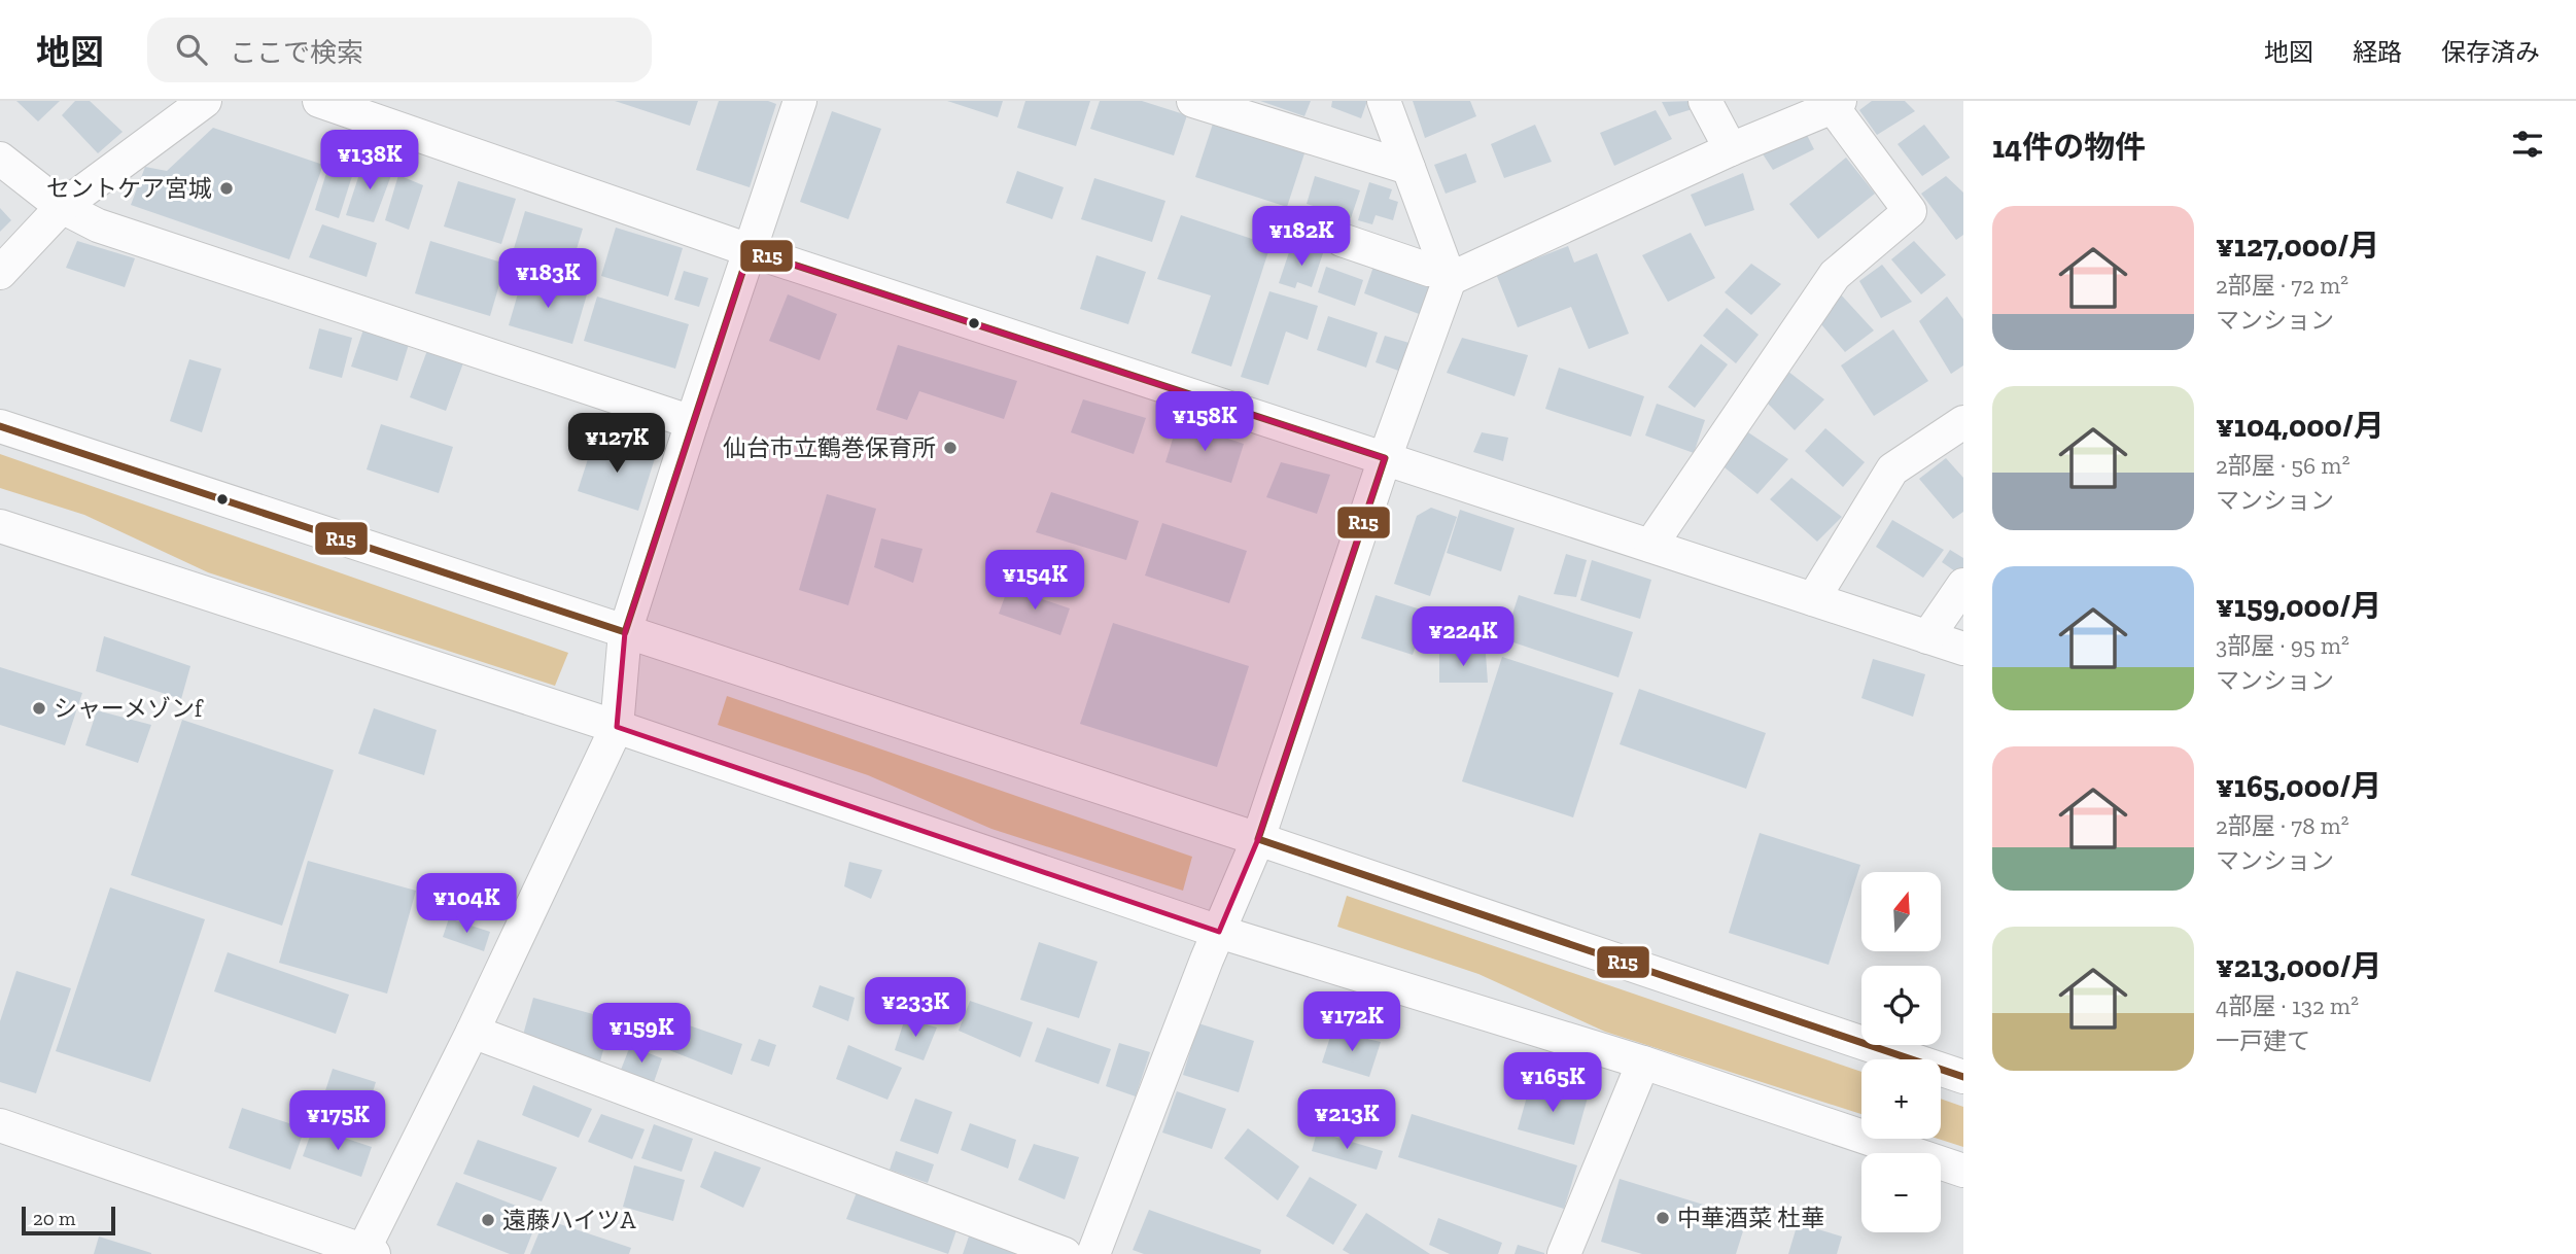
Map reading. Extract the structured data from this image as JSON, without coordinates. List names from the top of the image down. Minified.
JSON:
{"places":["セントケア宮城","仙台市立鶴巻保育所","シャーメゾンf","中華酒菜 杜華","遠藤ハイツA"],"lines":["transit line R15"],"scale_bar":"20 m","north":"top","page":{"header":"地図","search":"ここで検索","nav":["地図","経路","保存済み"],"heading":"14件の物件","price":["¥138K","¥182K","¥183K","¥158K","¥127K","¥154K","¥224K","¥104K","¥233K","¥172K","¥159K","¥165K","¥213K","¥175K"],"list":[{"name":"¥127,000/月","note":"2部屋 · 72 m² · マンション"},{"name":"¥104,000/月","note":"2部屋 · 56 m² · マンション"},{"name":"¥159,000/月","note":"3部屋 · 95 m² · マンション"},{"name":"¥165,000/月","note":"2部屋 · 78 m² · マンション"},{"name":"¥213,000/月","note":"4部屋 · 132 m² · 一戸建て"}],"map_buttons":["+","−"],"scale":"20 m"}}
